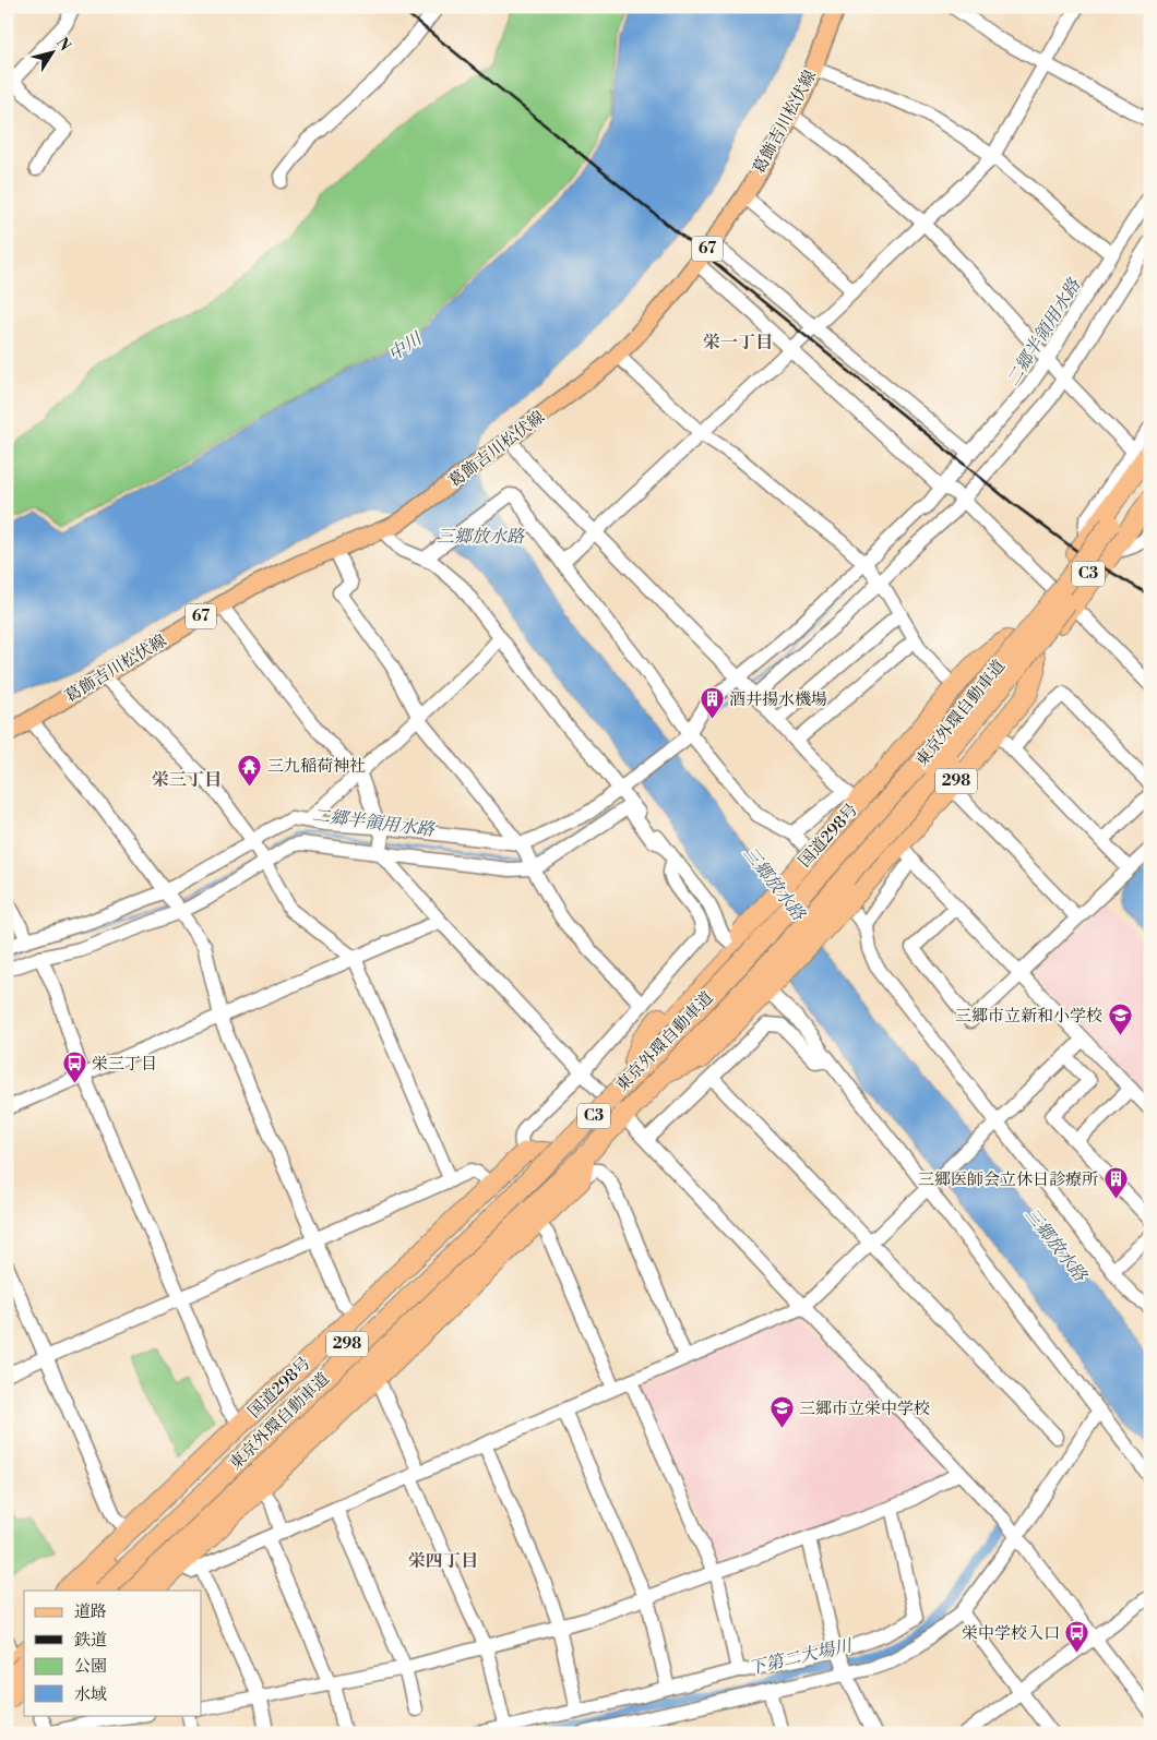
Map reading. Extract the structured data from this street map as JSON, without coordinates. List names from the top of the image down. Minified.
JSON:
{"streets":{"highway":["C3","東京外環自動車道","298","国道298号"],"main road":["葛飾吉川松伏線","67"]},"districts":["栄一丁目","栄三丁目","栄四丁目"],"water":["二郷半領用水路","中川","三郷放水路","下第二大場川"],"places":{"building":["酒井揚水機場","三郷医師会立休日診療所"],"temple":["三九稲荷神社"],"school or university":["三郷市立新和小学校","三郷市立栄中学校"],"bus stop":["栄三丁目","栄中学校入口"]},"legend":["道路","鉄道","公園","水域"],"north":"top right"}
